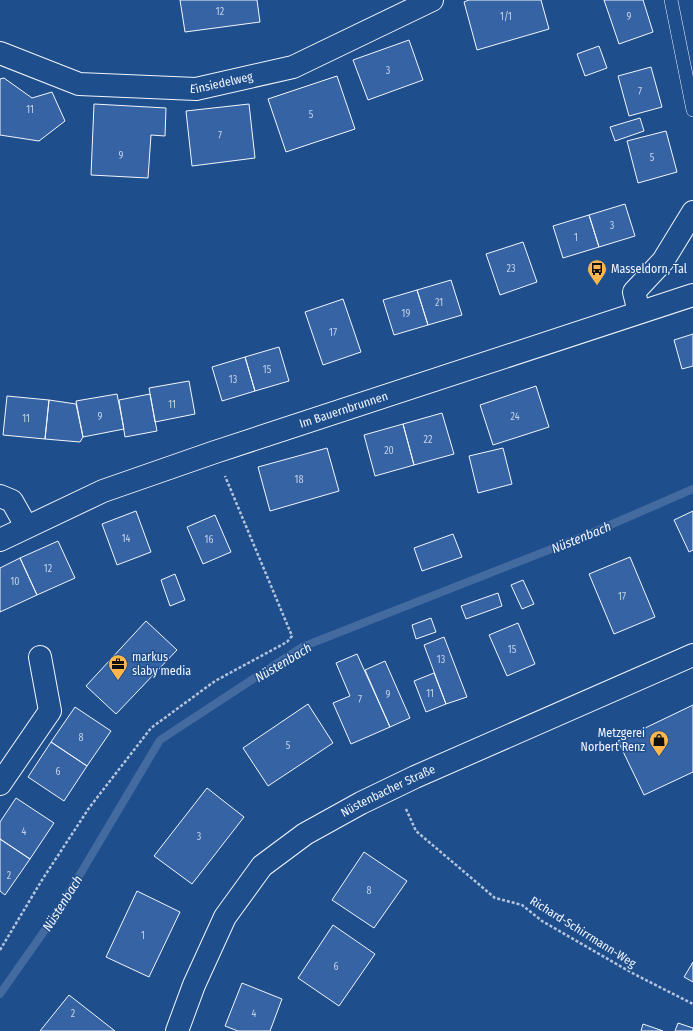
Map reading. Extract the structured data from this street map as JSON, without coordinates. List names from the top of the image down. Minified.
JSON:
{"streets":{"street":["Einsiedelweg","Im Bauernbrunnen","Nüstenbacher Straße"],"path":["Richard-Schirrmann-Weg"]},"water":["Nüstenbach"],"places":{"bus stop":["Masseldorn, Tal"],"office":["markus slaby media"],"shop":["Metzgerei Norbert Renz"]},"house_numbers":["12","1/1","9","3","7","11","5","7","9","5","3","1","23","21","19","17","15","13","11","9","24","11","22","20","18","14","16","12","10","17","15","13","11","9","7","8","5","6","4","3","2","8","1","6","2","4"]}
